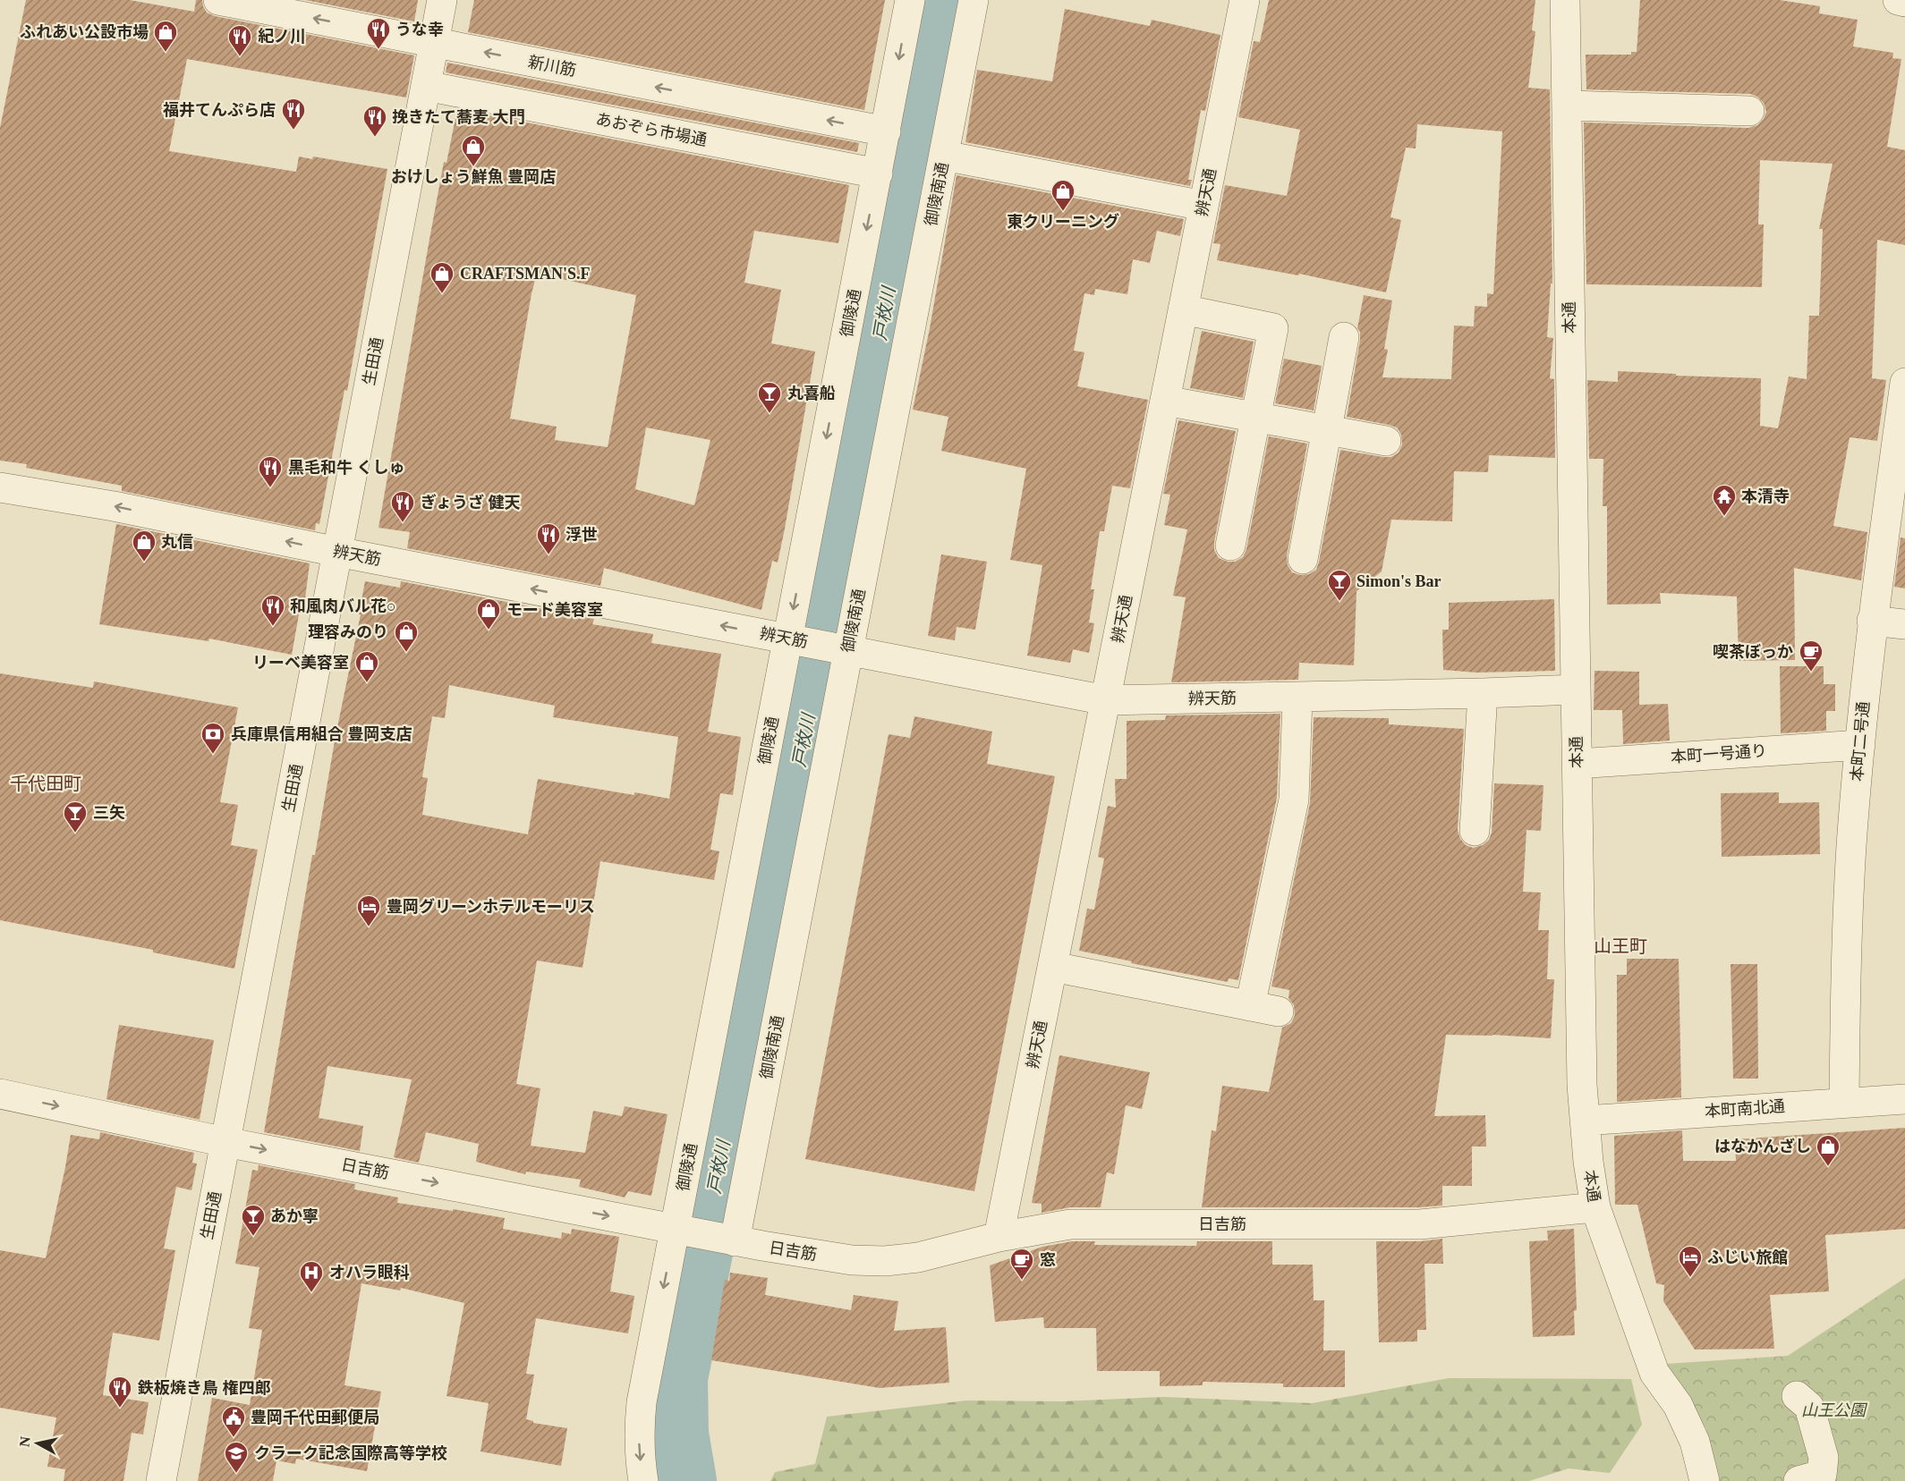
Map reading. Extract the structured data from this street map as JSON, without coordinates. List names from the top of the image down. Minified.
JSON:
{"streets":{"street":["新川筋","あおぞら市場通","辨天通","御陵南通","御陵通","本通","生田通","辨天筋","本町二号通","本町一号通り","本町南北通","日吉筋"]},"crossings":[["新川筋","御陵通"],["新川筋","生田通"],["あおぞら市場通","御陵通"],["あおぞら市場通","生田通"],["辨天通","辨天筋"],["辨天通","日吉筋"],["御陵南通","辨天筋"],["御陵南通","日吉筋"],["御陵通","辨天筋"],["御陵通","日吉筋"],["本通","辨天筋"],["本通","本町一号通り"],["本通","本町南北通"],["本通","日吉筋"],["生田通","辨天筋"],["生田通","日吉筋"],["本町二号通","本町一号通り"],["本町二号通","本町南北通"]],"one_way":["新川筋","御陵通","辨天筋","日吉筋"],"districts":["千代田町","山王町"],"water":["戸枚川"],"parks":["山王公園"],"places":{"restaurant":["うな幸","紀ノ川","福井てんぷら店","挽きたて蕎麦 大門","黒毛和牛 くしゅ","ぎょうざ 健天","浮世","和風肉バル花○","鉄板焼き鳥 権四郎"],"shop":["ふれあい公設市場","おけしょう鮮魚 豊岡店","東クリーニング","CRAFTSMAN'S.F","丸信","モード美容室","理容みのり","リーベ美容室","はなかんざし"],"bar":["丸喜船","Simon's Bar","三矢","あか寧"],"temple":["本清寺"],"cafe":["喫茶ぼっか","窓"],"bank":["兵庫県信用組合 豊岡支店"],"hotel":["豊岡グリーンホテルモーリス","ふじい旅館"],"hospital":["オハラ眼科"],"public building":["豊岡千代田郵便局"],"school or university":["クラーク記念国際高等学校"]},"north":"left"}
